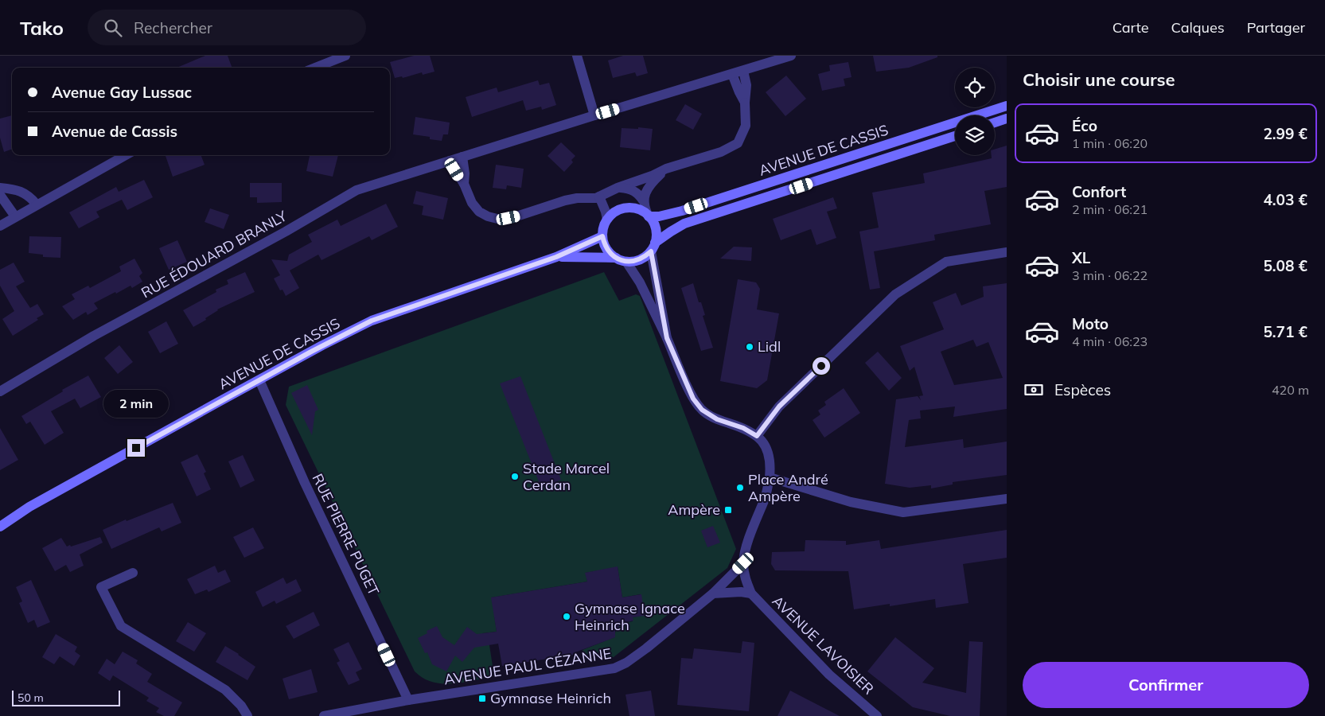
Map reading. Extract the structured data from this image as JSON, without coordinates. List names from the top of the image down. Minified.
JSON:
{"streets":{"main road":["AVENUE DE CASSIS"],"street":["RUE ÉDOUARD BRANLY","RUE PIERRE PUGET","AVENUE LAVOISIER","AVENUE PAUL CÉZANNE"]},"crossings":[["AVENUE DE CASSIS","RUE PIERRE PUGET"],["RUE PIERRE PUGET","AVENUE PAUL CÉZANNE"]],"places":{"other":["Lidl","Stade Marcel Cerdan","Place André Ampère","Gymnase Ignace Heinrich"],"transit":["Ampère","Gymnase Heinrich"]},"scale_bar":"50 m","page":{"header":"Tako","search":"Rechercher","nav":["Carte","Calques","Partager"],"heading":"Choisir une course","banner":["Avenue Gay Lussac","Avenue de Cassis"],"list":[{"name":"Éco","note":"1 min · 06:20","value":"2.99 €"},{"name":"Confort","note":"2 min · 06:21","value":"4.03 €"},{"name":"XL","note":"3 min · 06:22","value":"5.08 €"},{"name":"Moto","note":"4 min · 06:23","value":"5.71 €"}],"pay":["Espèces","420 m"],"bubble":"2 min","buttons":"Confirmer","scale":"50 m"}}
